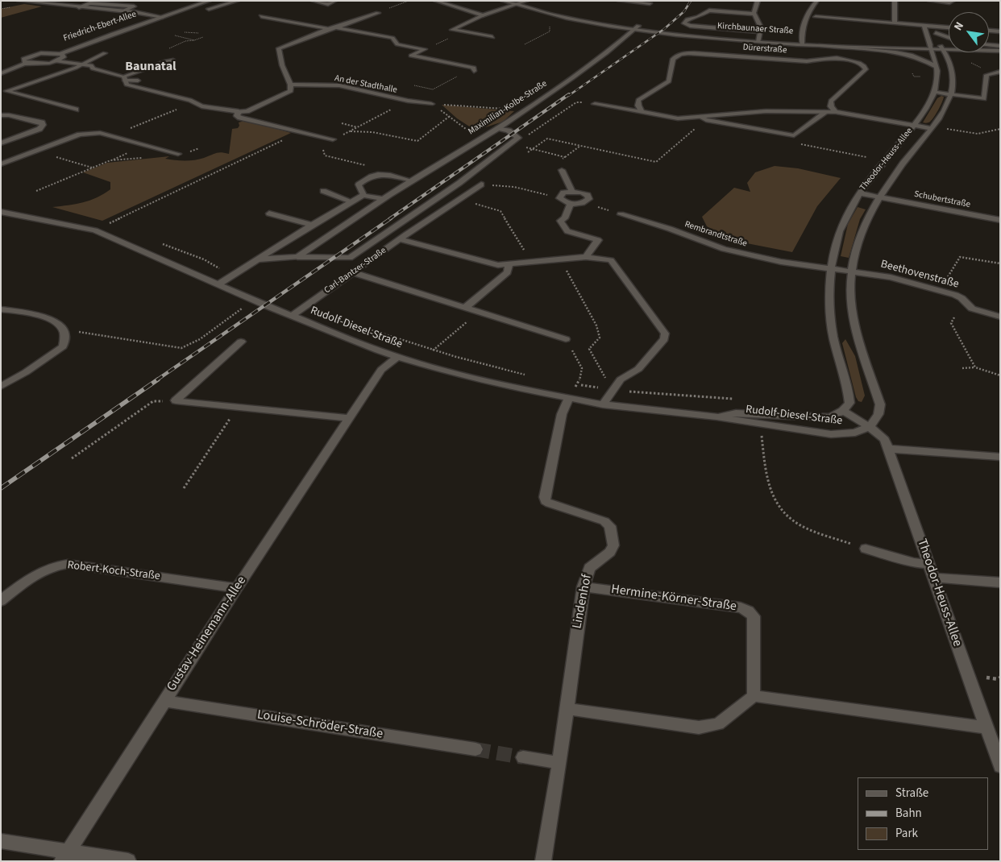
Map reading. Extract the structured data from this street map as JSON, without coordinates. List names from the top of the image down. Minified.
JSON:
{"streets":{"street":["Friedrich-Ebert-Allee","Kirchbaunaer Straße","Dürerstraße","An der Stadthalle","Maximilian-Kolbe-Straße","Theodor-Heuss-Allee","Schubertstraße","Rembrandtstraße","Carl-Bantzer-Straße","Beethovenstraße","Rudolf-Diesel-Straße","Robert-Koch-Straße","Hermine-Körner-Straße","Lindenhof","Gustav-Heinemann-Allee","Louise-Schröder-Straße"]},"crossings":[["Kirchbaunaer Straße","Maximilian-Kolbe-Straße"],["Kirchbaunaer Straße","Theodor-Heuss-Allee"],["Theodor-Heuss-Allee","Schubertstraße"],["Theodor-Heuss-Allee","Rembrandtstraße"],["Theodor-Heuss-Allee","Beethovenstraße"],["Theodor-Heuss-Allee","Rudolf-Diesel-Straße"],["Carl-Bantzer-Straße","Rudolf-Diesel-Straße"],["Rudolf-Diesel-Straße","Lindenhof"],["Rudolf-Diesel-Straße","Gustav-Heinemann-Allee"],["Robert-Koch-Straße","Gustav-Heinemann-Allee"],["Hermine-Körner-Straße","Lindenhof"],["Gustav-Heinemann-Allee","Louise-Schröder-Straße"]],"districts":["Baunatal"],"legend":["Straße","Bahn","Park"],"north":"top left"}
